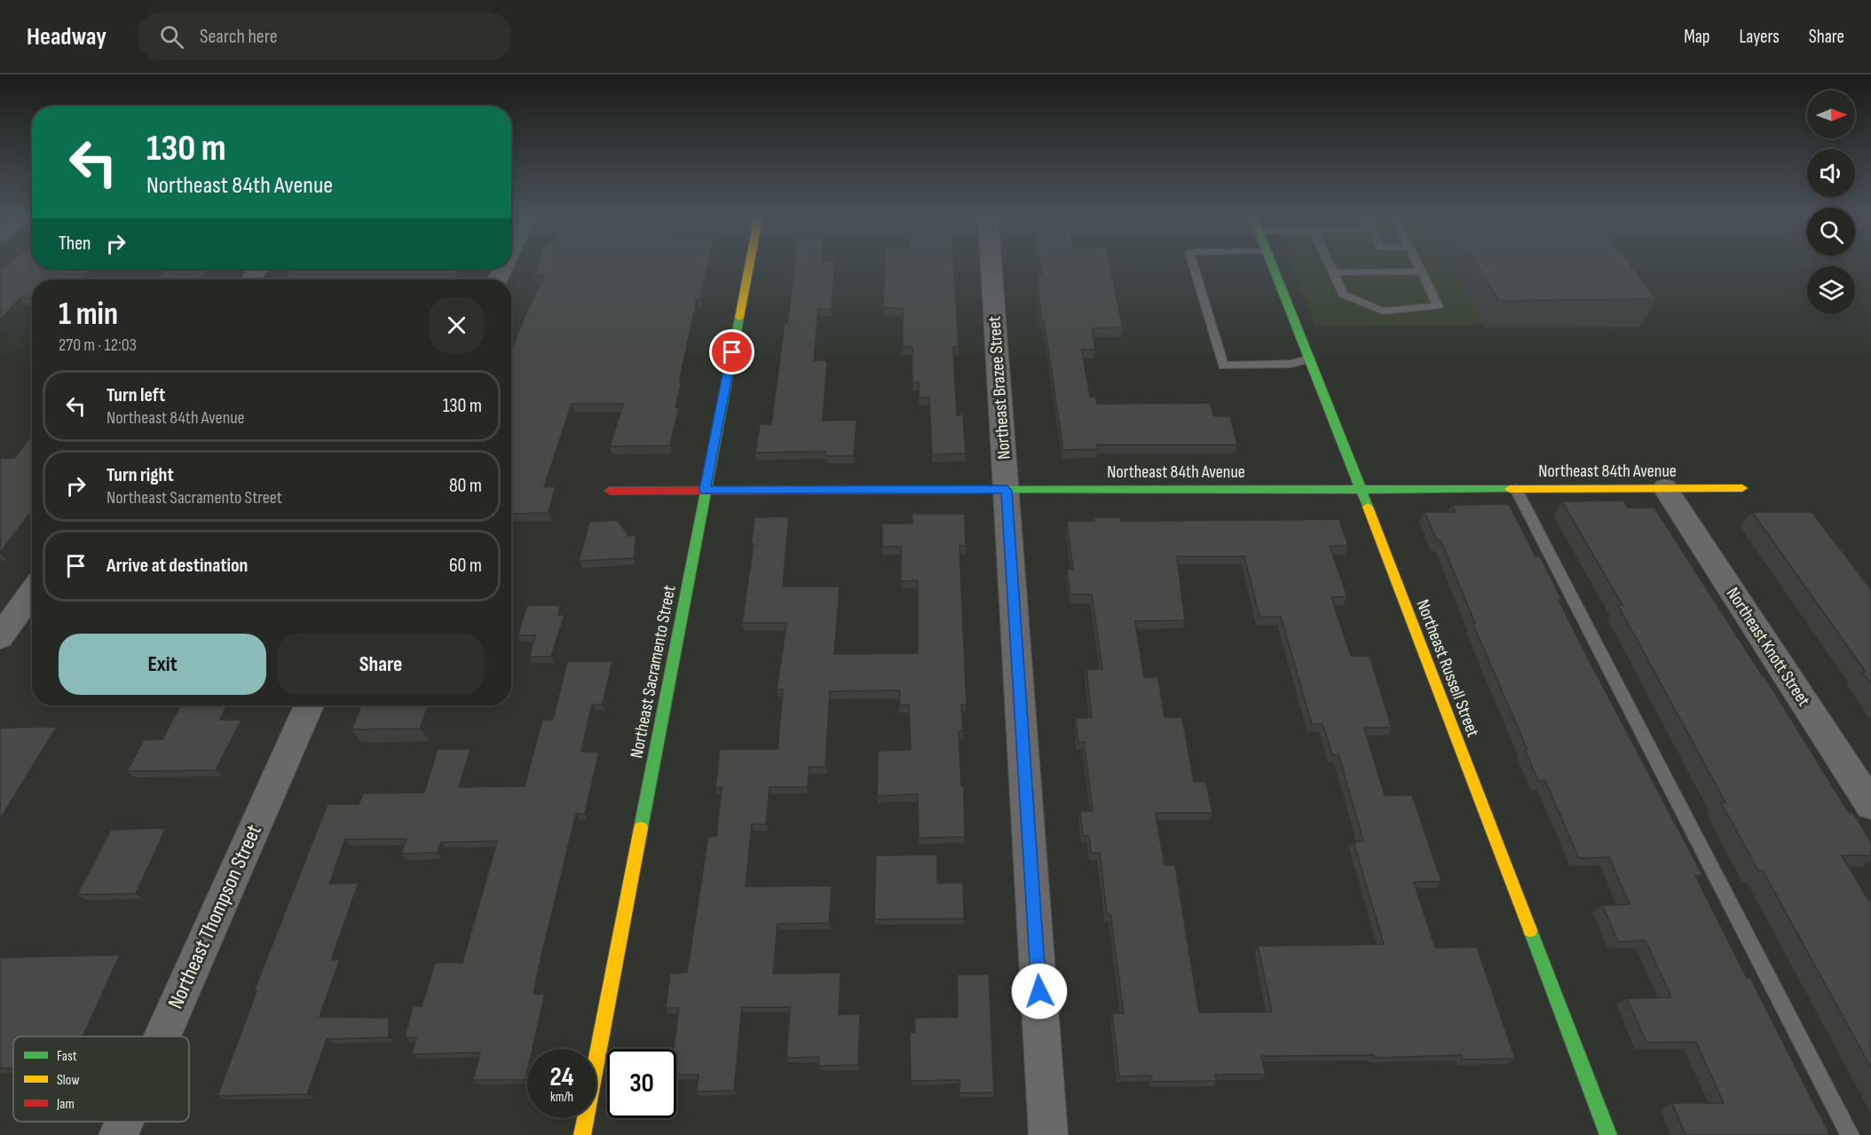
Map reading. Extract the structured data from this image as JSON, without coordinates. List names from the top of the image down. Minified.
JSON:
{"streets":{"street":["Northeast Brazee Street","Northeast 84th Avenue","Northeast Knott Street","Northeast Russell Street","Northeast Sacramento Street","Northeast Thompson Street"]},"crossings":[["Northeast Brazee Street","Northeast 84th Avenue"],["Northeast 84th Avenue","Northeast Knott Street"],["Northeast 84th Avenue","Northeast Russell Street"],["Northeast 84th Avenue","Northeast Sacramento Street"]],"legend":["Fast","Slow","Jam"],"north":"right","page":{"header":"Headway","search":"Search here","nav":["Map","Layers","Share"],"turn":["130 m","Northeast 84th Avenue"],"then":"Then","heading":["1 min","270 m · 12:03"],"list":[{"name":"Turn left","note":"Northeast 84th Avenue","value":"130 m"},{"name":"Turn right","note":"Northeast Sacramento Street","value":"80 m"},{"name":"Arrive at destination","value":"60 m"}],"buttons":["Exit","Share"],"speed":"24 km/h","limit":"30"}}
